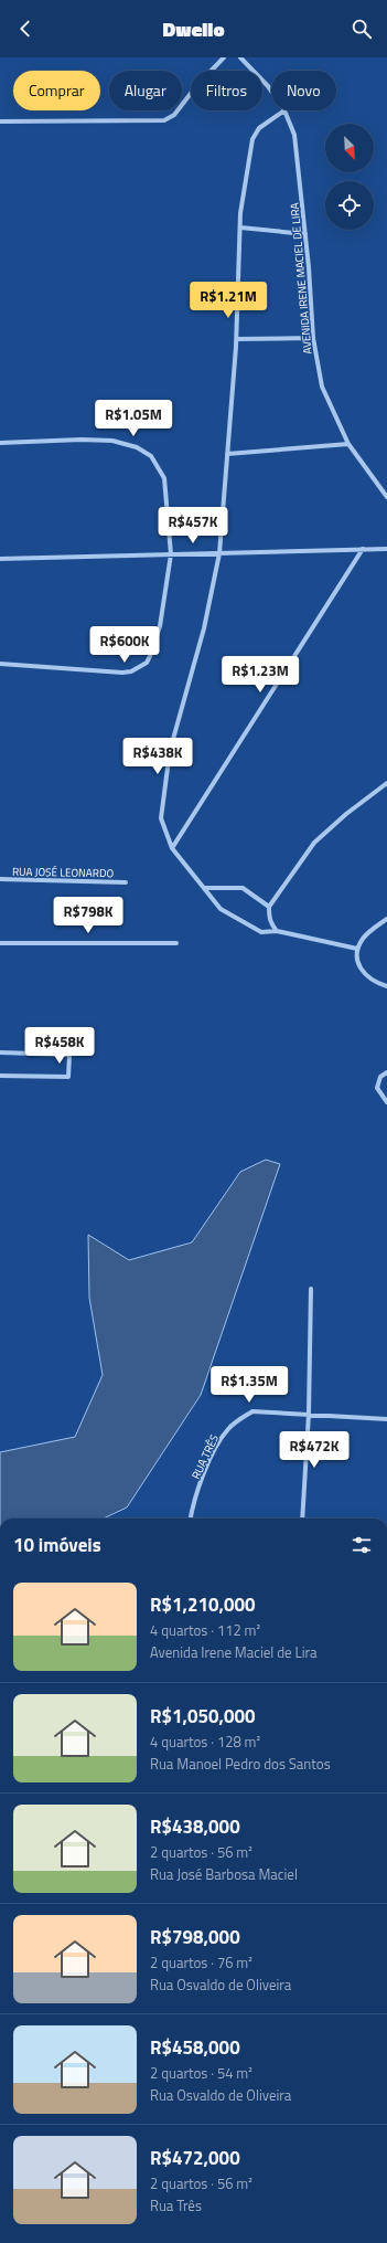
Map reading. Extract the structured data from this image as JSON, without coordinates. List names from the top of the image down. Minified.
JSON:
{"streets":{"street":["AVENIDA IRENE MACIEL DE LIRA","RUA JOSÉ LEONARDO","RUA TRÊS"]},"north":"bottom right","page":{"header":"Dwello","chip":["Comprar","Alugar","Filtros","Novo"],"price":["R$1.21M","R$1.05M","R$457K","R$600K","R$1.23M","R$438K","R$798K","R$458K","R$1.35M","R$472K"],"heading":"10 imóveis","list":[{"name":"R$1,210,000","note":"4 quartos · 112 m² · Avenida Irene Maciel de Lira"},{"name":"R$1,050,000","note":"4 quartos · 128 m² · Rua Manoel Pedro dos Santos"},{"name":"R$438,000","note":"2 quartos · 56 m² · Rua José Barbosa Maciel"},{"name":"R$798,000","note":"2 quartos · 76 m² · Rua Osvaldo de Oliveira"},{"name":"R$458,000","note":"2 quartos · 54 m² · Rua Osvaldo de Oliveira"},{"name":"R$472,000","note":"2 quartos · 56 m² · Rua Três"}]}}
